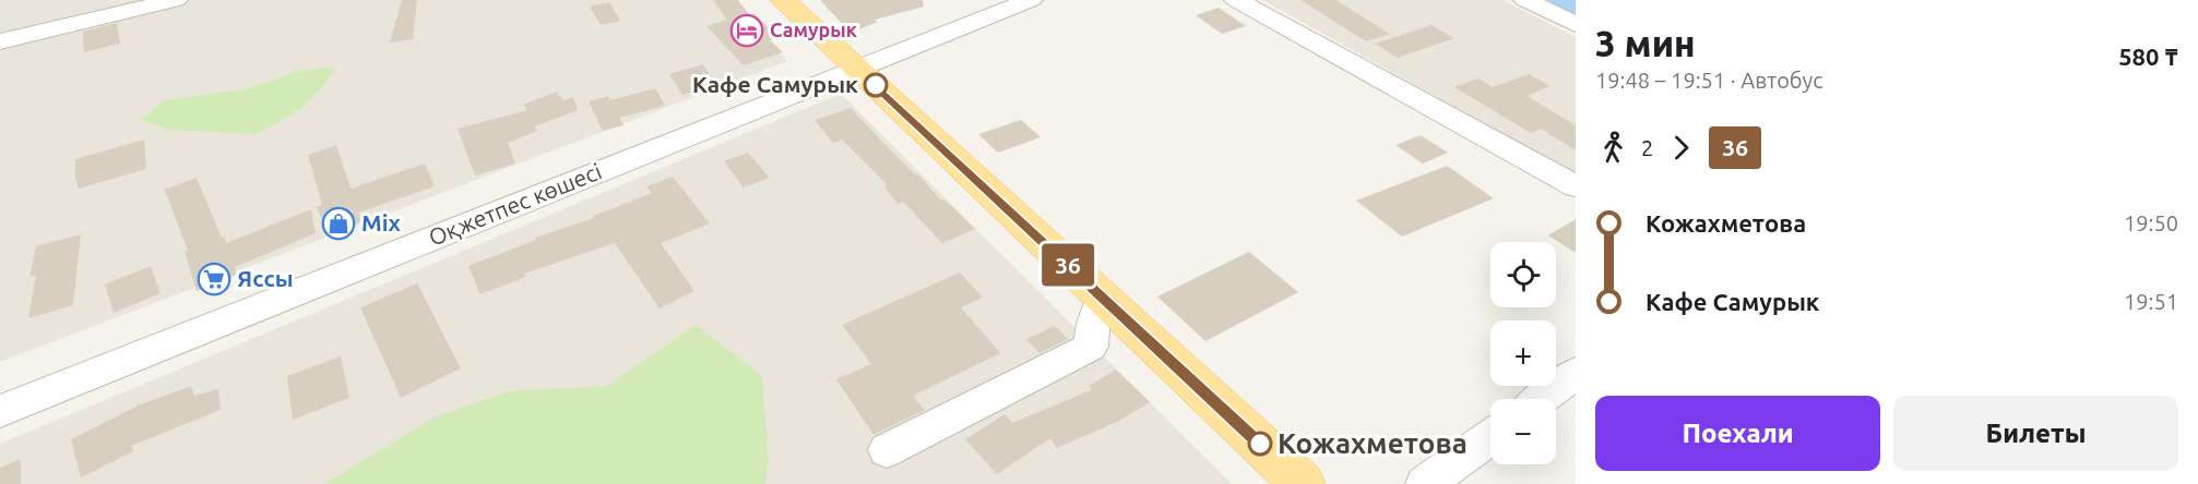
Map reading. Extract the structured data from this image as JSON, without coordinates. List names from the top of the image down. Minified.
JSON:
{"streets":{"street":["Оқжетпес көшесі"]},"places":{"hotel":["Самурык"],"other":["Кафе Самурык","Кожахметова"],"shop":["Mix"],"supermarket":["Яссы"]},"lines":["bus line 36"],"page":{"on_map":"36","heading":["3 мин","19:48 – 19:51 · Автобус","580 ₸"],"legs":["2","36"],"list":[{"name":"Кожахметова","value":"19:50"},{"name":"Кафе Самурык","value":"19:51"}],"map_buttons":["+","−"],"buttons":["Поехали","Билеты"]}}
